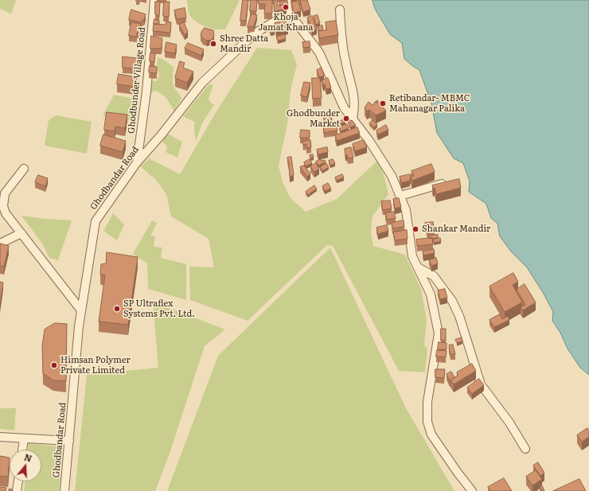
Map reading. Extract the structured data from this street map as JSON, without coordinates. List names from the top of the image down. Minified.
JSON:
{"streets":{"street":["Ghodbunder Village Road","Ghodbandar Road"]},"crossings":[["Ghodbunder Village Road","Ghodbandar Road"]],"places":["Khoja Jamat Khana","Shree Datta Mandir","Retibandar- MBMC Mahanagar Palika","Ghodbunder Market","Shankar Mandir","SP Ultraflex Systems Pvt. Ltd.","Himsan Polymer Private Limited"],"north":"top"}
